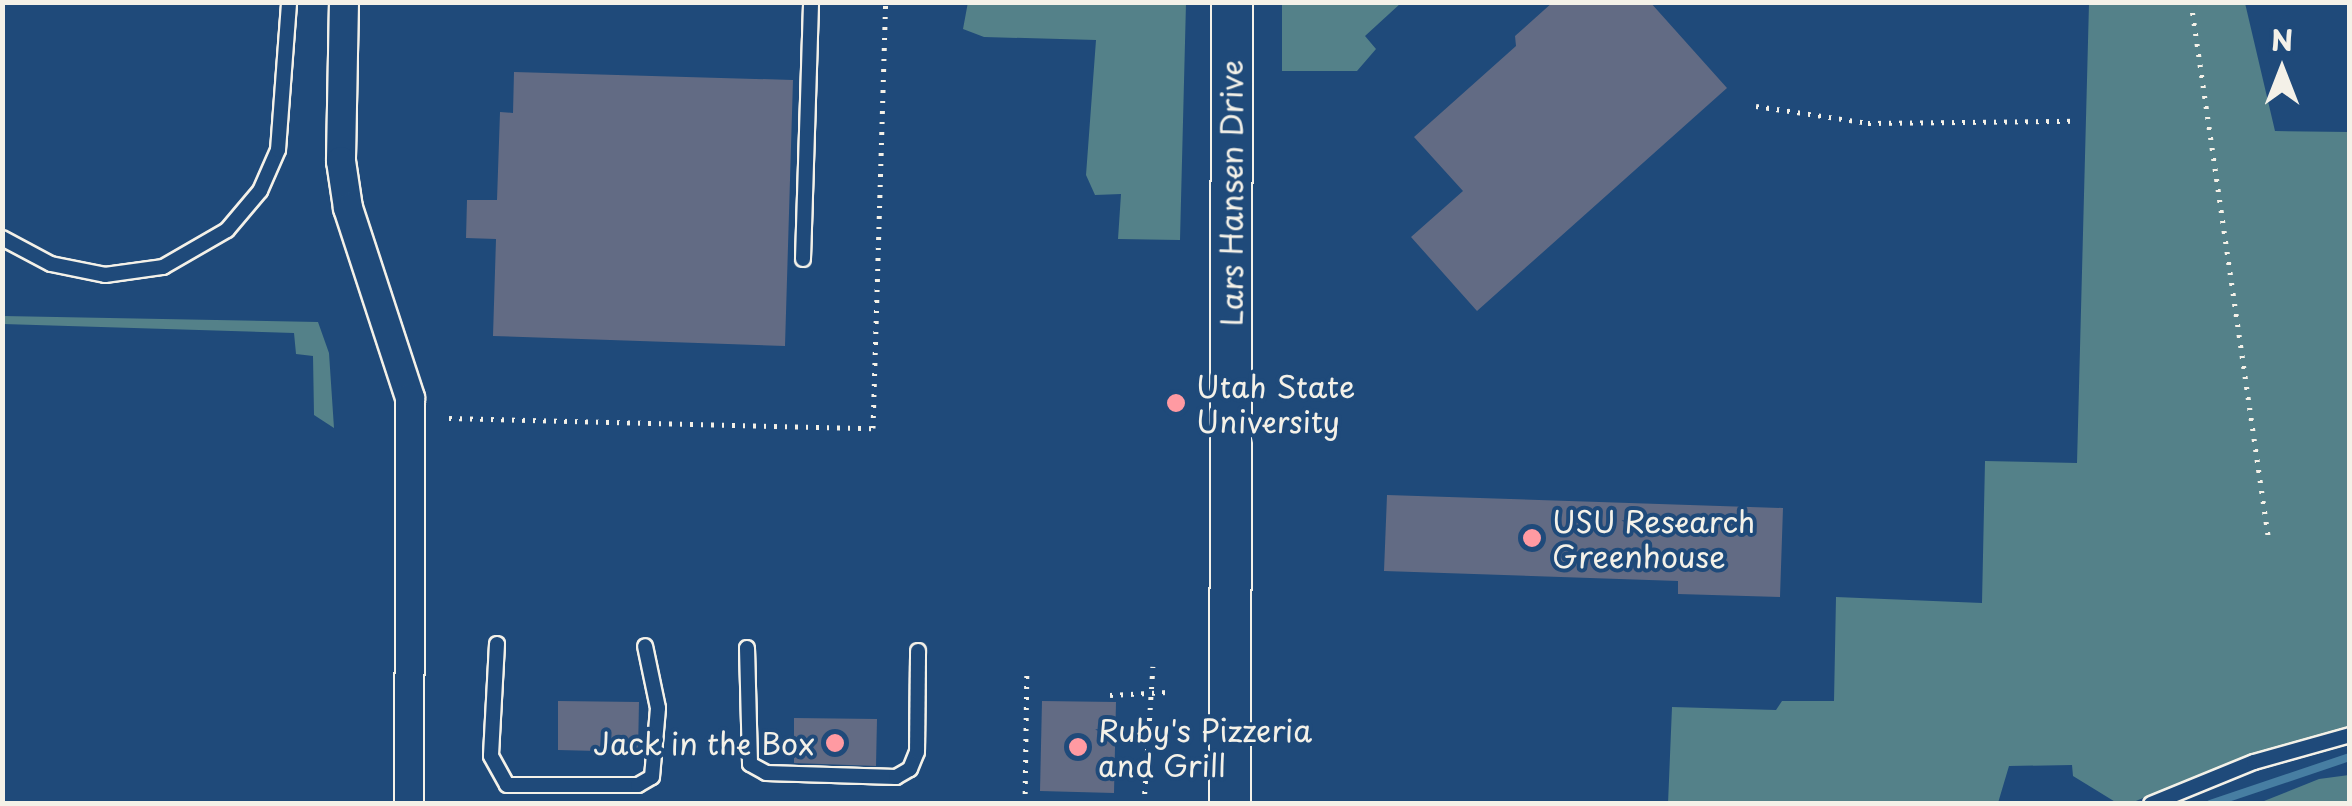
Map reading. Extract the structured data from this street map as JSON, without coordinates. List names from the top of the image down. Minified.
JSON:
{"streets":{"main road":["Lars Hansen Drive"]},"places":["Utah State University","USU Research Greenhouse","Jack in the Box","Ruby's Pizzeria and Grill"],"north":"top"}
